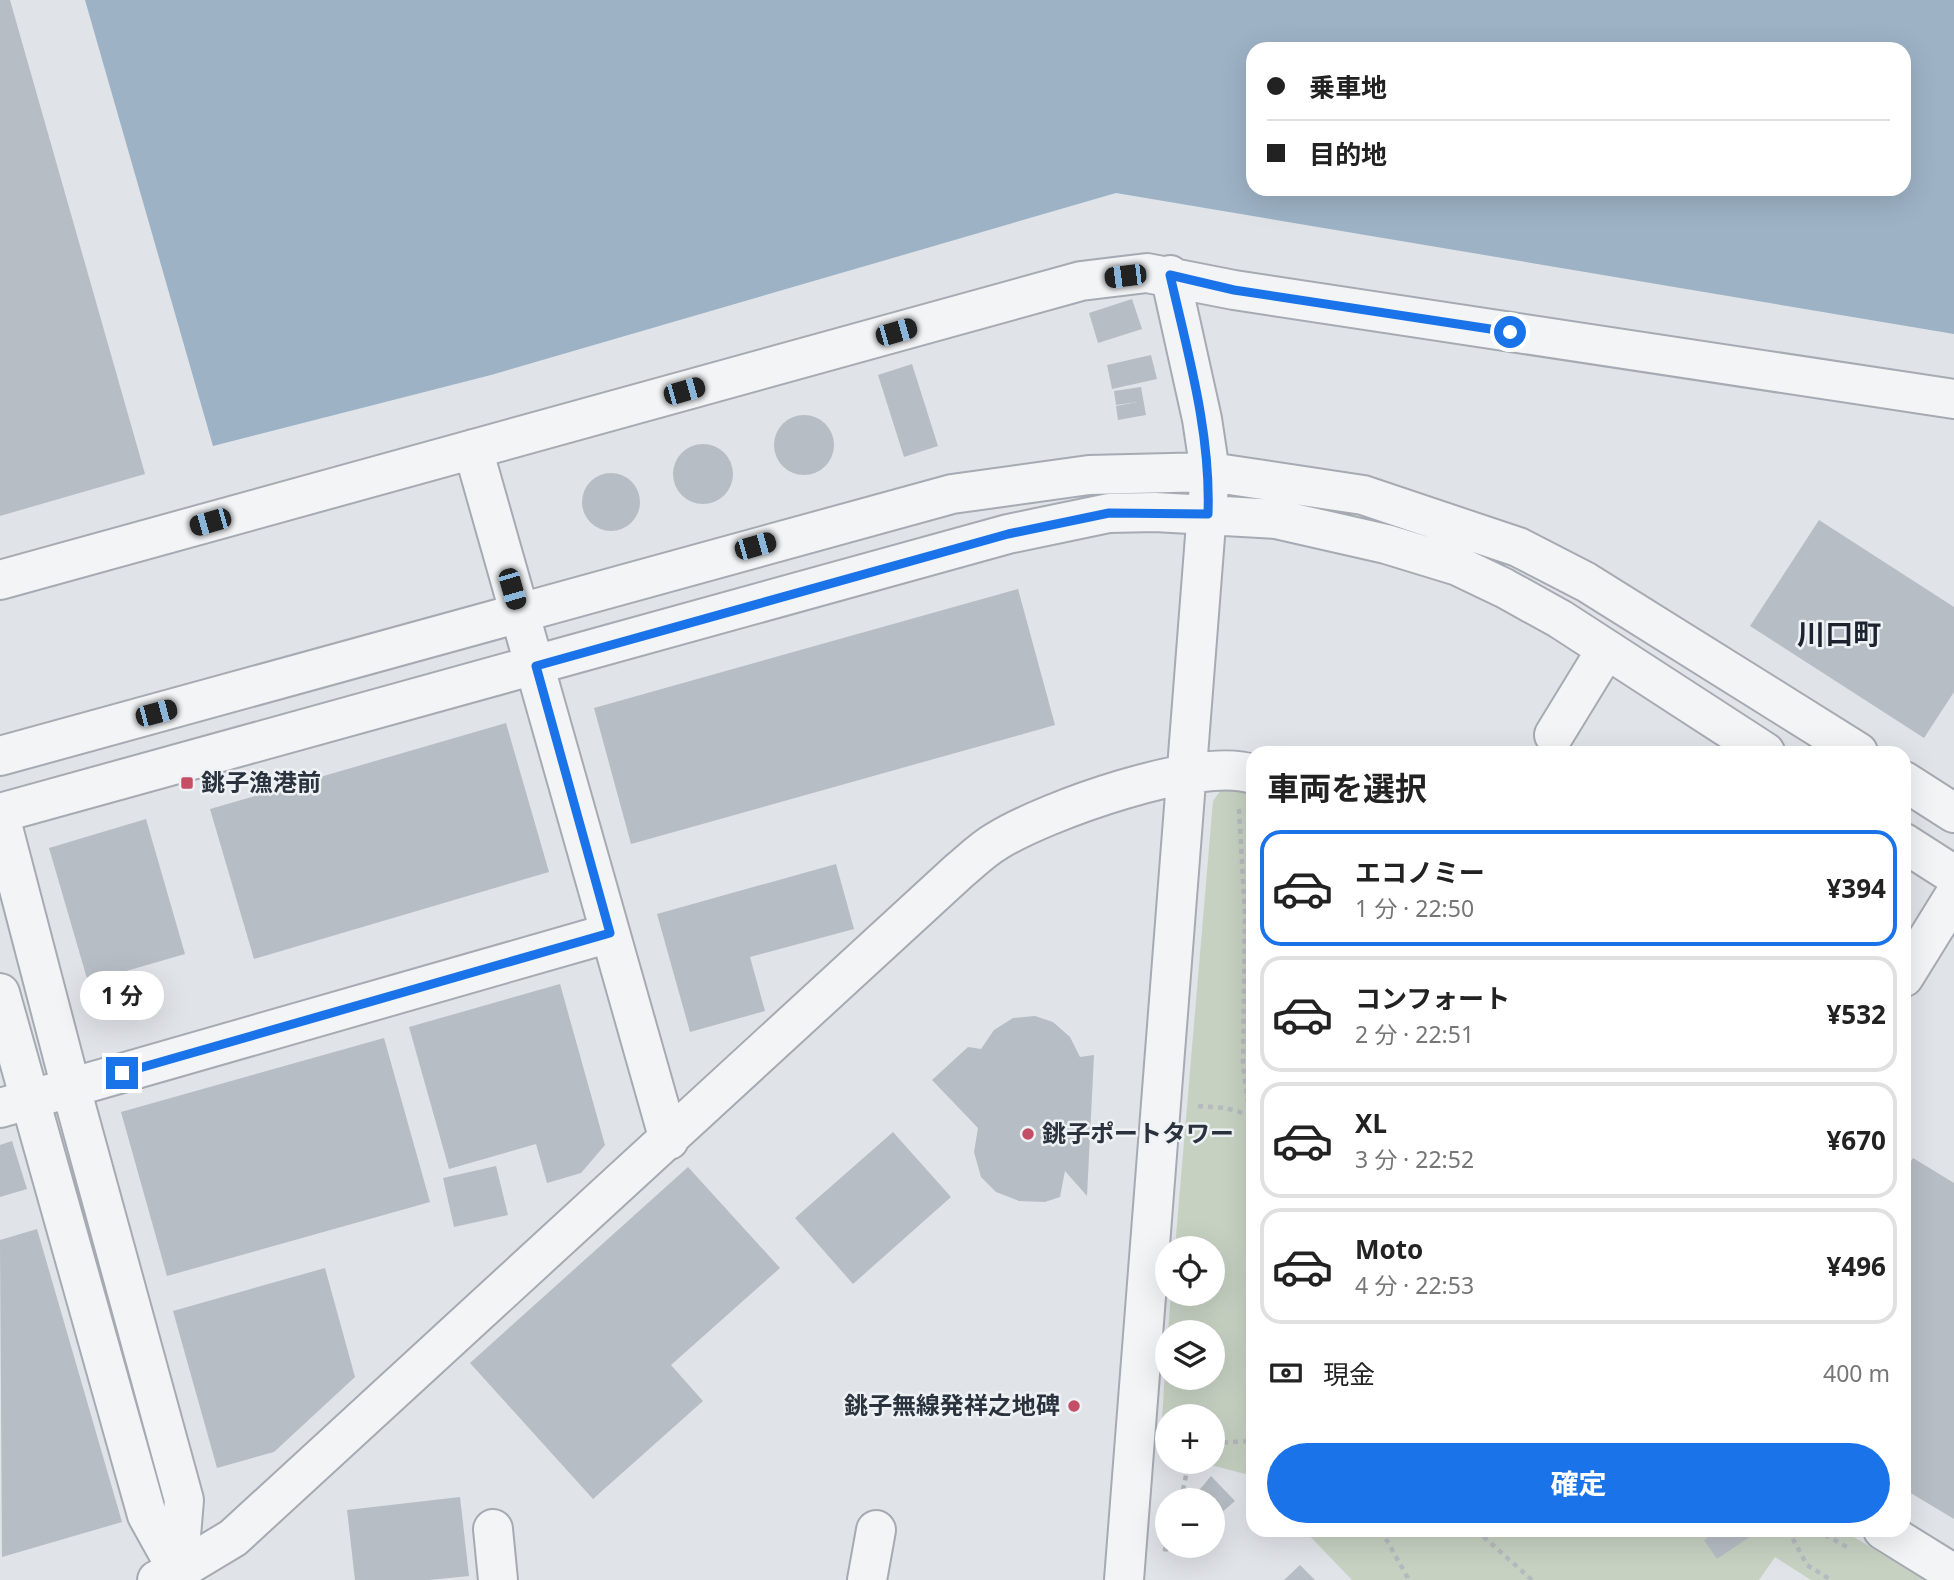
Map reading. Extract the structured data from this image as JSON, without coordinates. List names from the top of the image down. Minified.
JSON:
{"districts":["川口町"],"places":{"transit":["銚子漁港前"],"other":["銚子ポートタワー","銚子無線発祥之地碑"]},"page":{"banner":["乗車地","目的地"],"heading":"車両を選択","list":[{"name":"エコノミー","note":"1 分 · 22:50","value":"¥394"},{"name":"コンフォート","note":"2 分 · 22:51","value":"¥532"},{"name":"XL","note":"3 分 · 22:52","value":"¥670"},{"name":"Moto","note":"4 分 · 22:53","value":"¥496"}],"bubble":"1 分","map_buttons":["+","−"],"pay":["現金","400 m"],"buttons":"確定"}}
